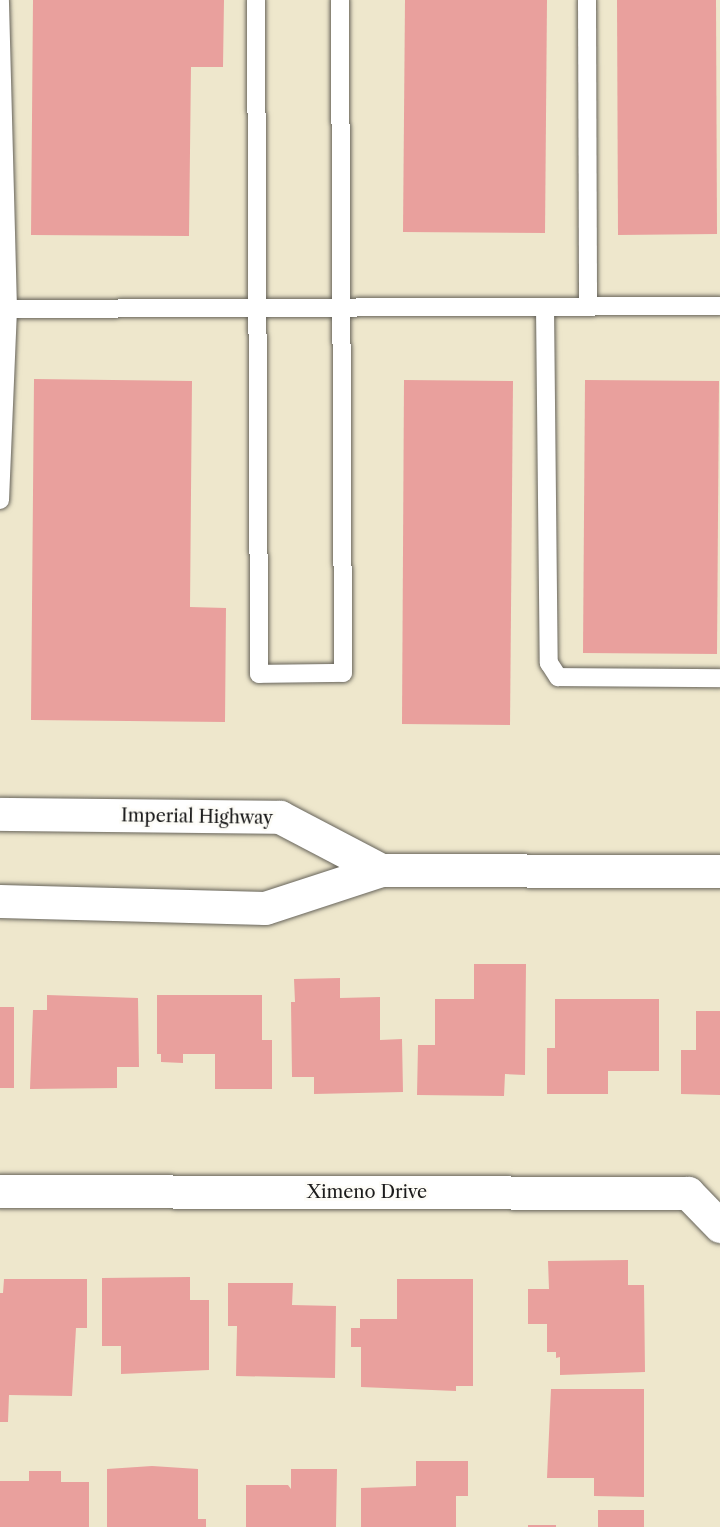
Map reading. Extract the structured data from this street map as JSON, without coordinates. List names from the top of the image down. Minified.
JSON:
{"streets":{"main road":["Imperial Highway","Ximeno Drive"]}}
